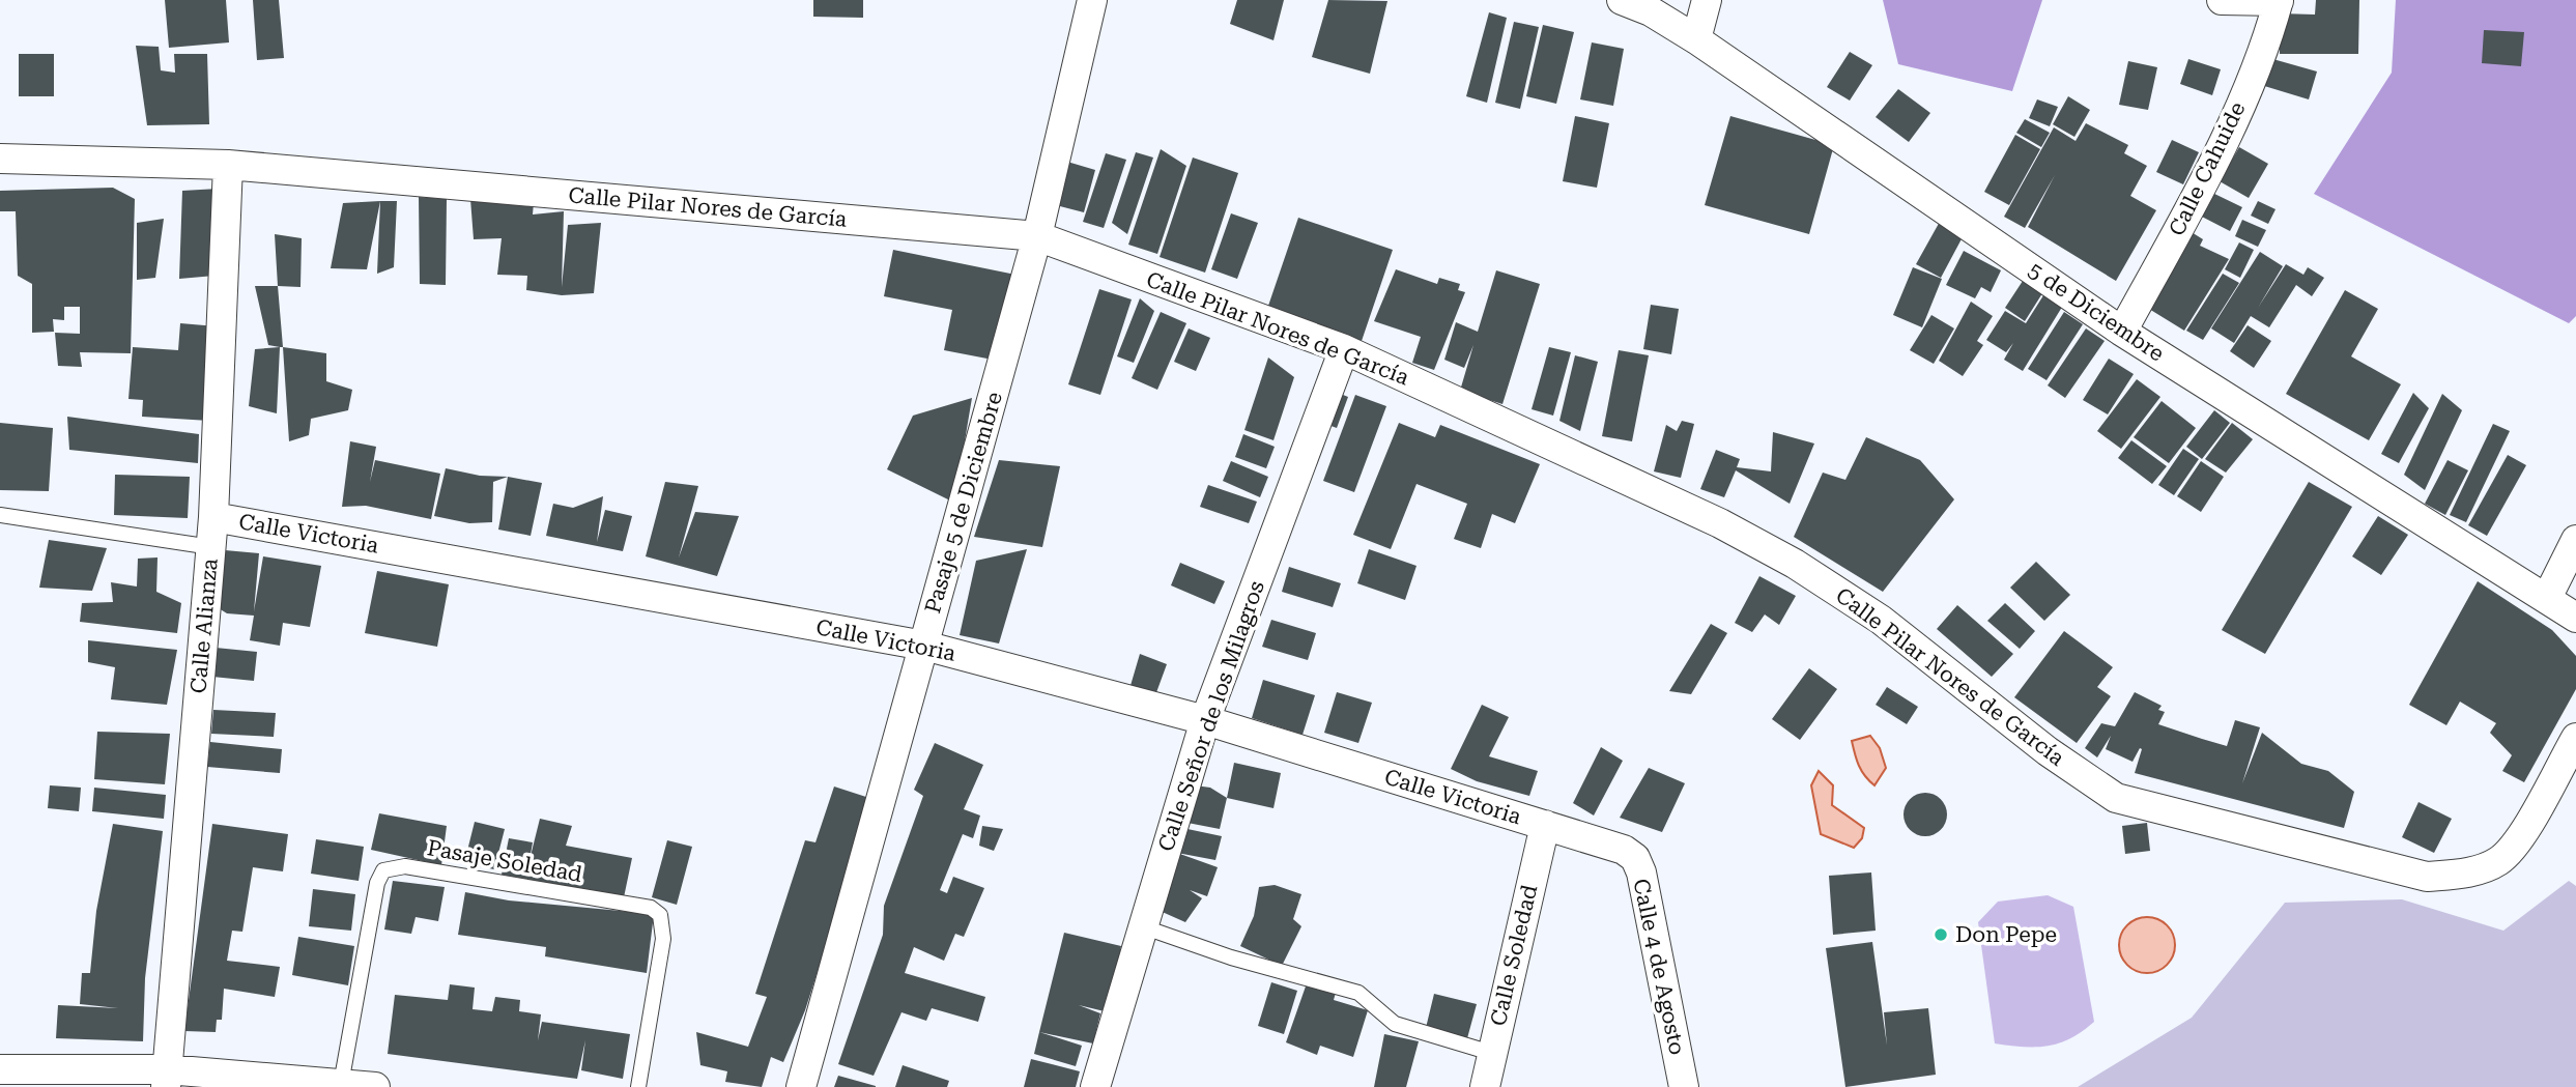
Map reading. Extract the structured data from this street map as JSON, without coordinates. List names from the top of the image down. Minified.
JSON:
{"streets":{"street":["Calle Cahuide","Calle Pilar Nores de García","5 de Diciembre","Pasaje 5 de Diciembre","Calle Victoria","Calle Alianza","Calle Señor de los Milagros","Calle Soledad","Calle 4 de Agosto"],"lane":["Pasaje Soledad"]},"crossings":[["Calle Cahuide","5 de Diciembre"],["Calle Pilar Nores de García","Pasaje 5 de Diciembre"],["Calle Pilar Nores de García","Calle Alianza"],["Calle Pilar Nores de García","Calle Señor de los Milagros"],["Pasaje 5 de Diciembre","Calle Victoria"],["Calle Victoria","Calle Alianza"],["Calle Victoria","Calle Señor de los Milagros"],["Calle Victoria","Calle Soledad"],["Calle Victoria","Calle 4 de Agosto"],["Calle Soledad","Calle 4 de Agosto"]],"places":["Don Pepe"]}
